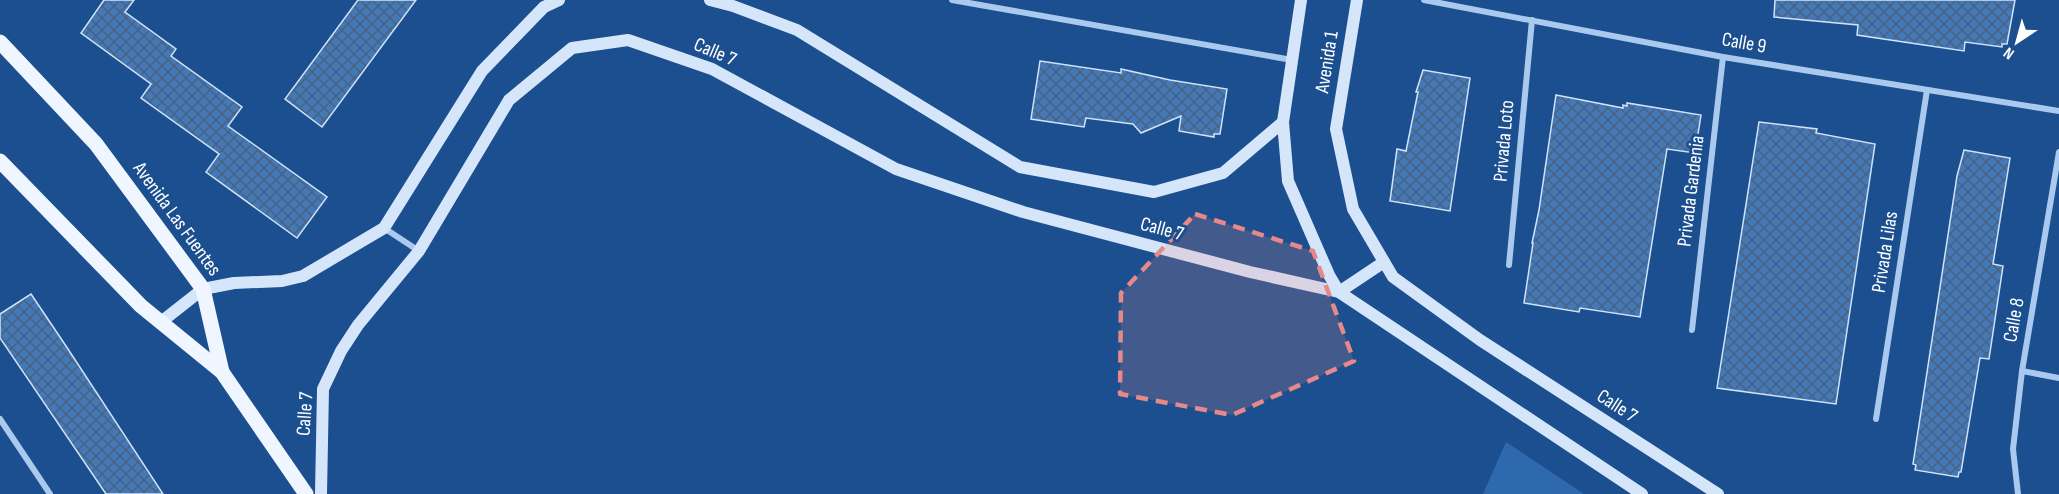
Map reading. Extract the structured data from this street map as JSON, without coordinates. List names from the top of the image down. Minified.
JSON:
{"streets":{"main road":["Avenida Las Fuentes"],"street":["Calle 9","Calle 7","Avenida 1","Privada Loto","Privada Gardenia","Privada Lilas","Calle 8"]},"crossings":[["Calle 9","Privada Loto"],["Calle 9","Privada Gardenia"],["Calle 9","Privada Lilas"],["Calle 7","Avenida 1"]],"north":"bottom left"}
